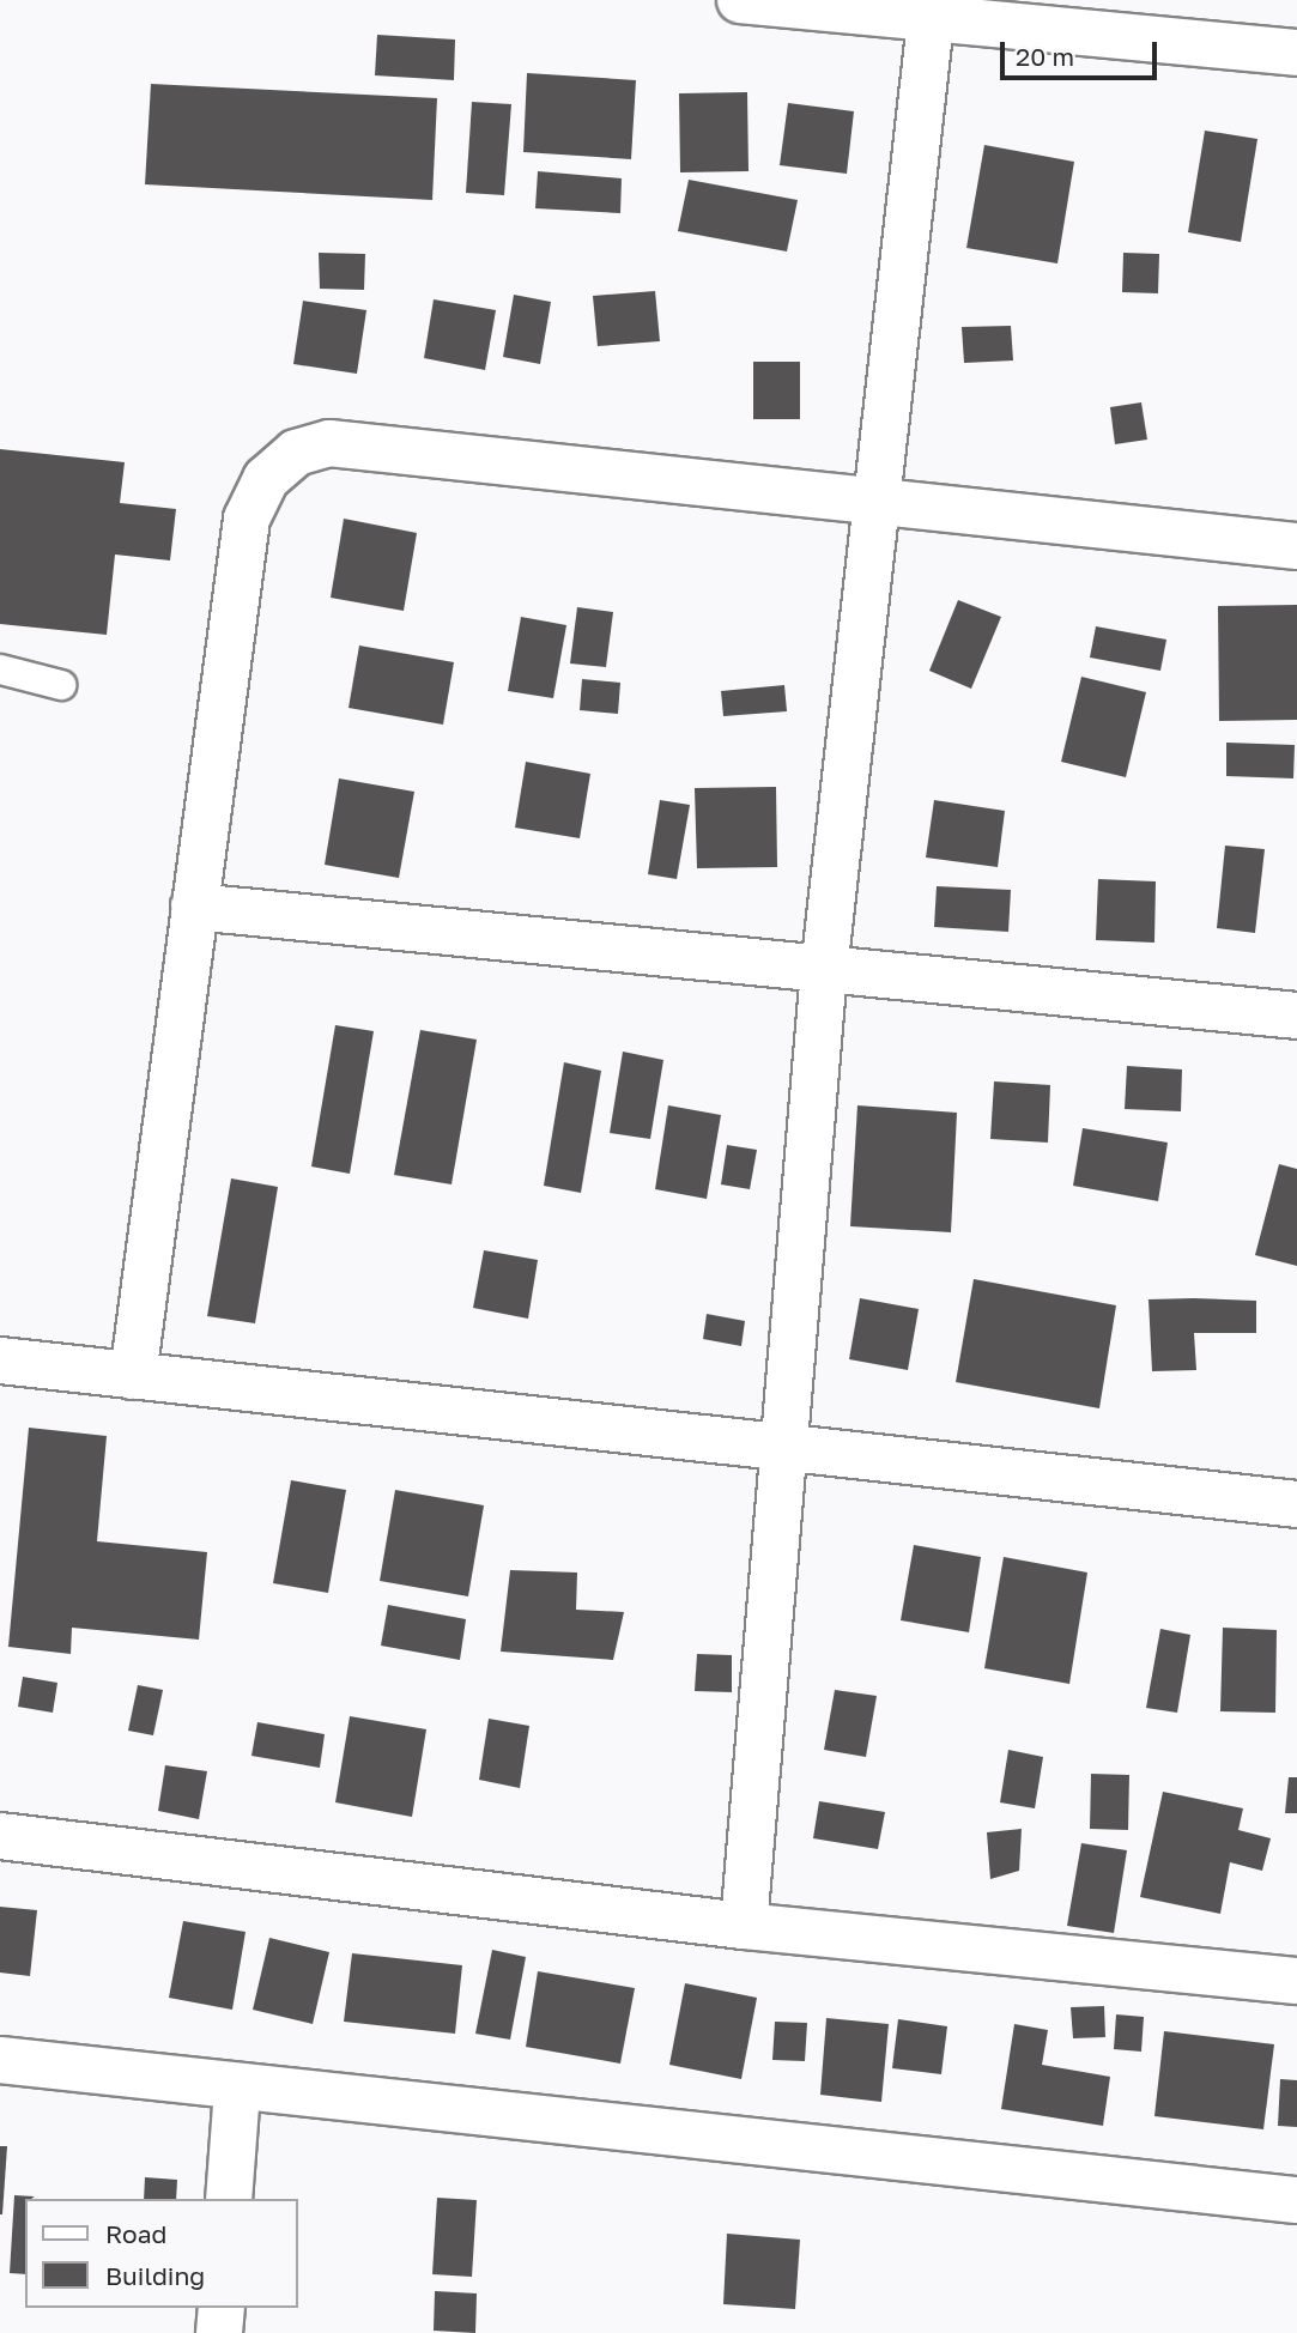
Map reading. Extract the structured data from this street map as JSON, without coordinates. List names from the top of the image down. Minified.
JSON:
{"legend":["Road","Building"],"scale_bar":"20 m"}
